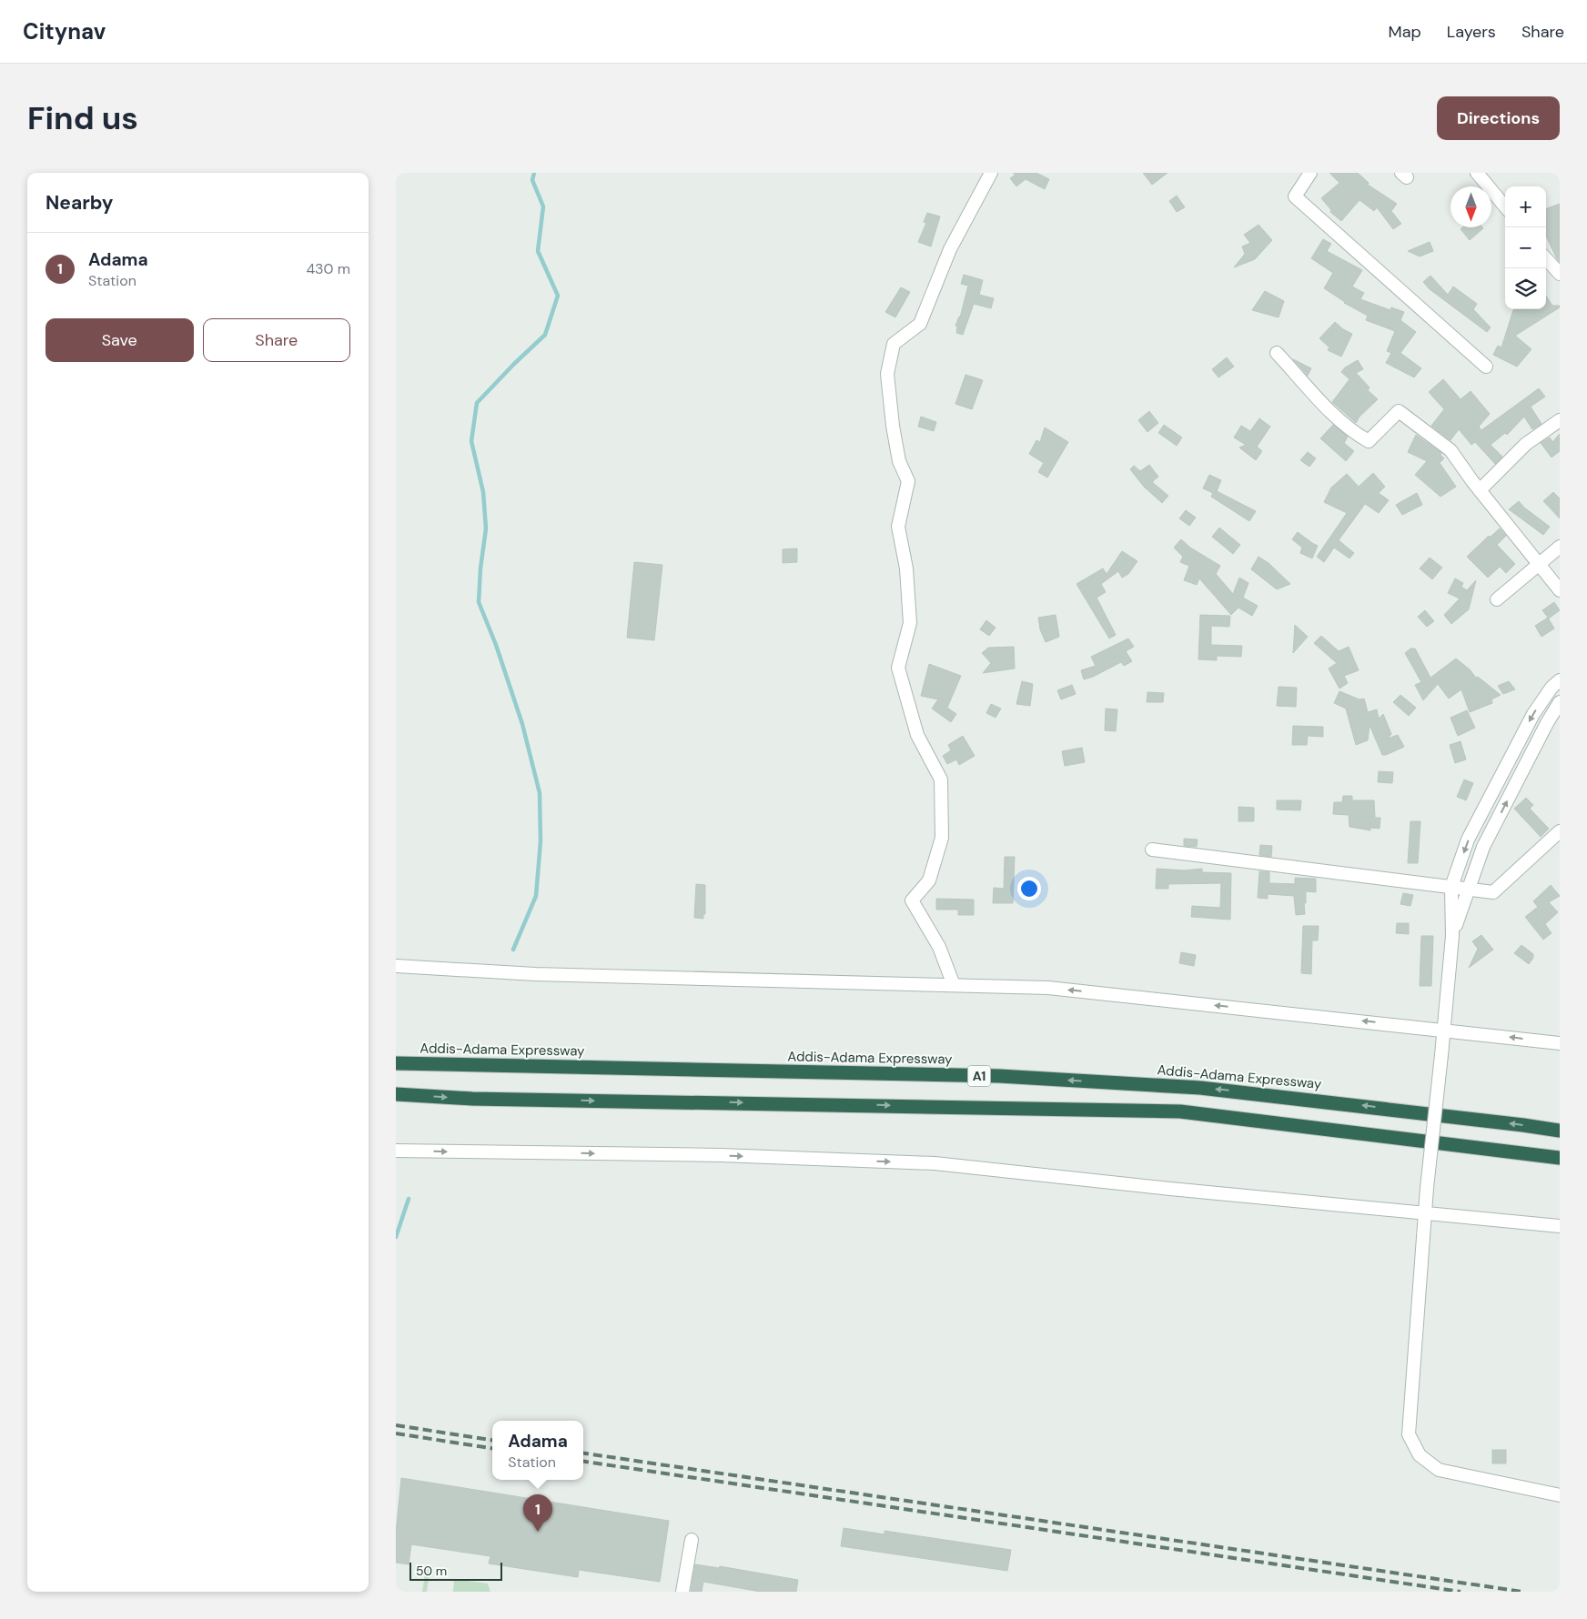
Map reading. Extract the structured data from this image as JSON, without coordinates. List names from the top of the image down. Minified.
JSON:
{"streets":{"highway":["Addis-Adama Expressway","A1"]},"scale_bar":"50 m","north":"bottom","page":{"header":"Citynav","nav":["Map","Layers","Share"],"buttons":["Directions",["Save","Share"]],"title":"Find us","heading":"Nearby","map_buttons":["+","−"],"list":[{"mark":"1","name":"Adama","note":"Station","value":"430 m"}],"popup":["Adama","Station"],"pins":"1","scale":"50 m"}}
